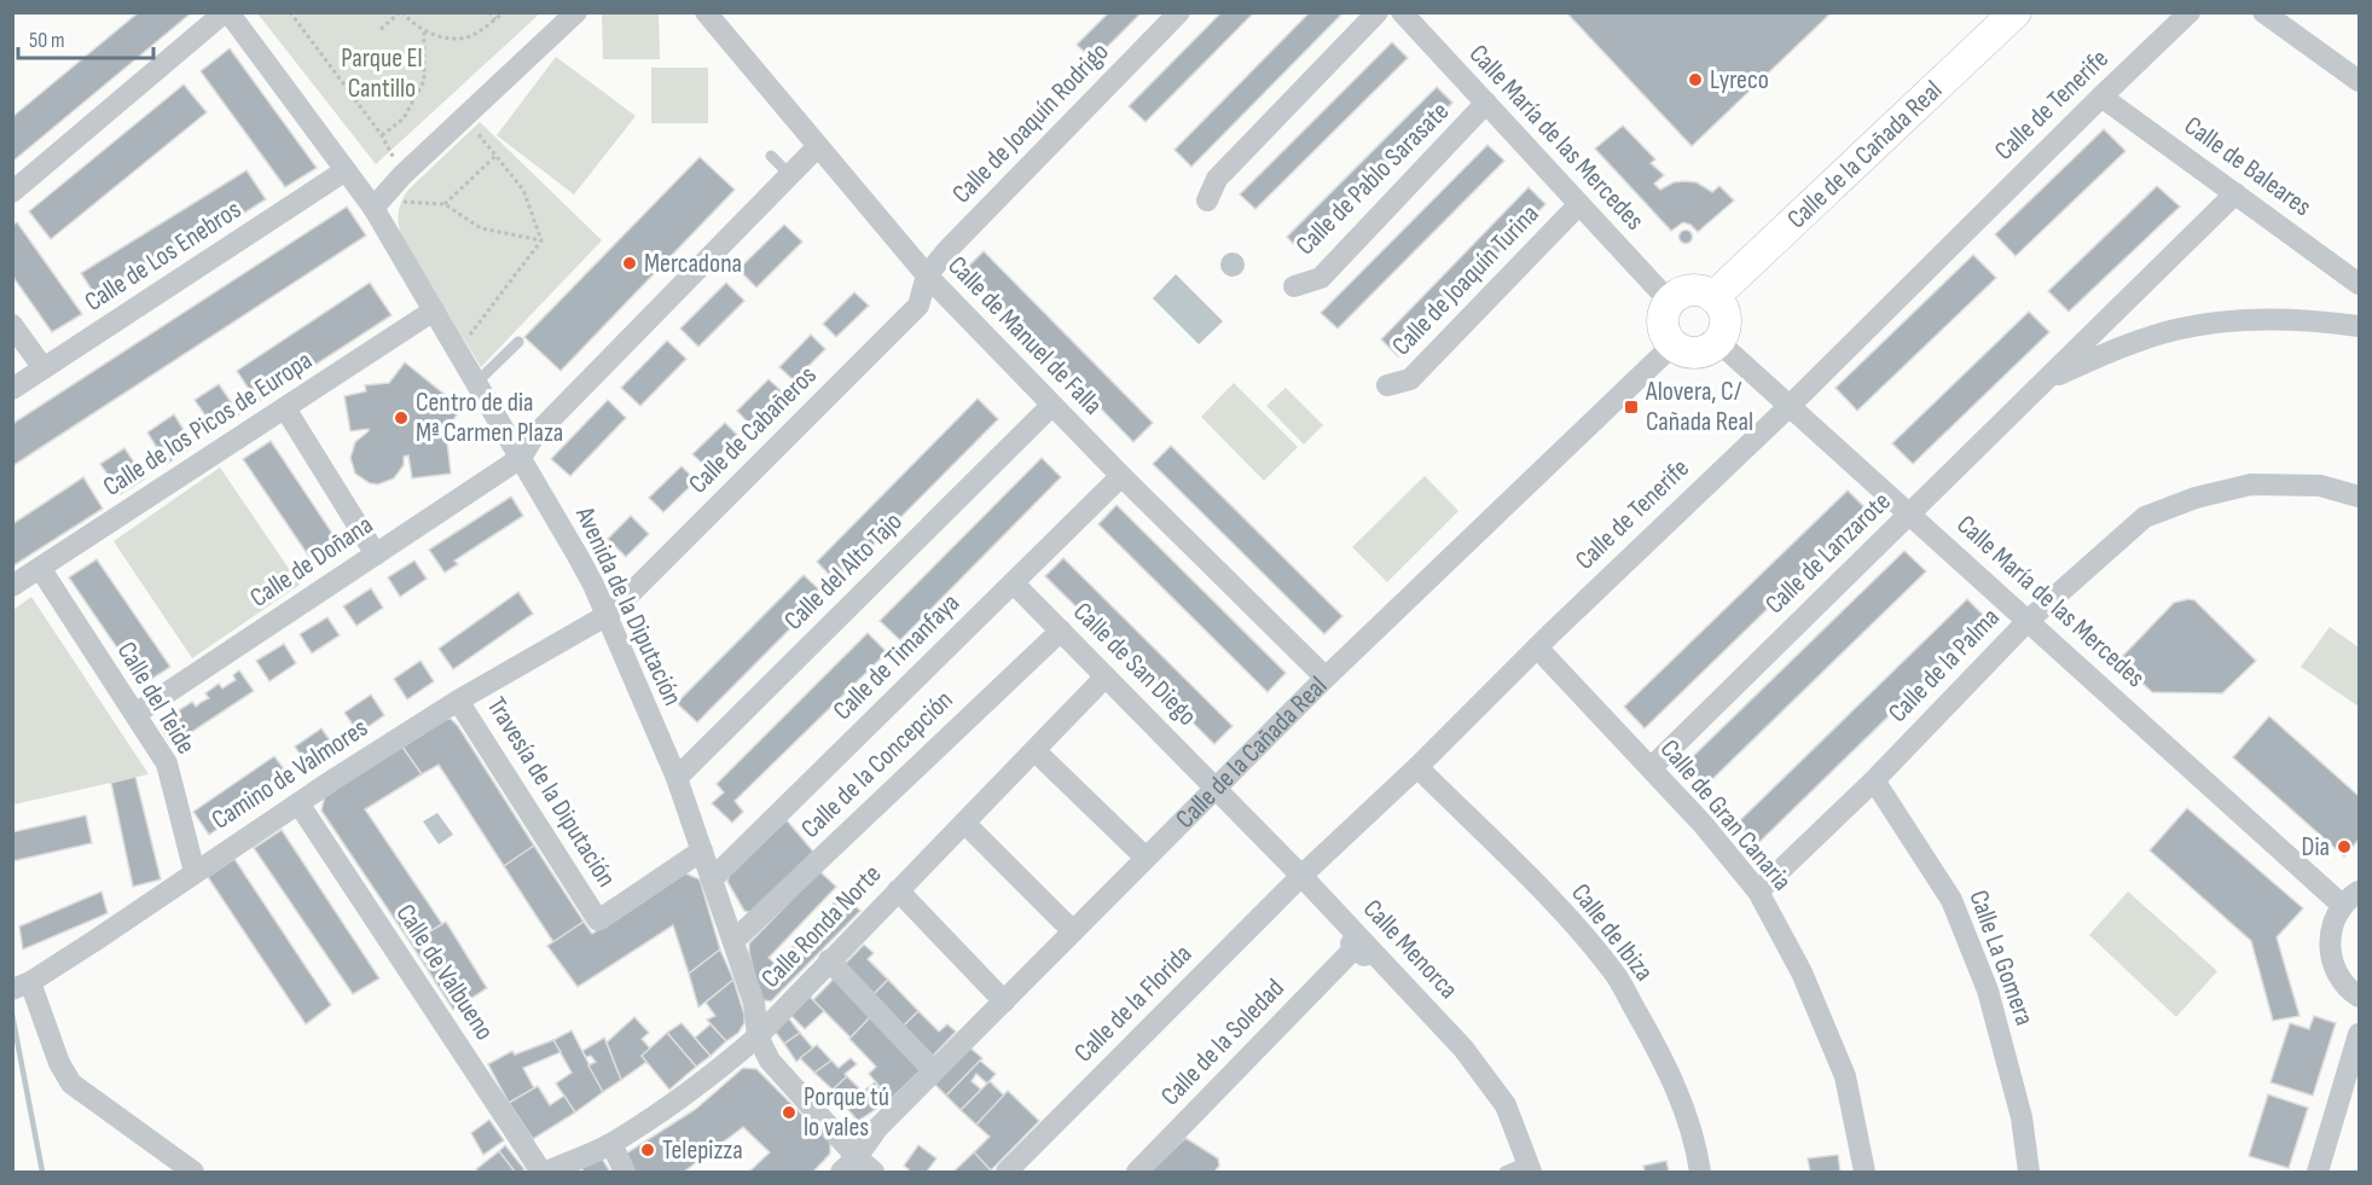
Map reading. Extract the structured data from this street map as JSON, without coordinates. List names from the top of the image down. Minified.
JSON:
{"streets":{"street":["Calle de Tenerife","Calle de Joaquín Rodrigo","Calle María de las Mercedes","Calle de la Cañada Real","Calle de Baleares","Calle de Pablo Sarasate","Calle de Los Enebros","Calle de Joaquín Turina","Calle de Manuel de Falla","Calle de los Picos de Europa","Calle de Cabañeros","Calle de Lanzarote","Calle de Doñana","Calle del Alto Tajo","Avenida de la Diputación","Calle de Timanfaya","Calle de San Diego","Calle de la Palma","Calle del Teide","Calle de la Concepción","Camino de Valmores","Travesía de la Diputación","Calle de Gran Canaria","Calle Ronda Norte","Calle de Ibiza","Calle Menorca","Calle La Gomera","Calle de Valbueno","Calle de la Florida","Calle de la Soledad"]},"crossings":[["Calle de Tenerife","Calle María de las Mercedes"],["Calle de Tenerife","Calle de Baleares"],["Calle de Tenerife","Calle de Gran Canaria"],["Calle de Tenerife","Calle de Ibiza"],["Calle de Tenerife","Calle Menorca"],["Calle de Tenerife","Calle de la Florida"],["Calle de Joaquín Rodrigo","Calle de Manuel de Falla"],["Calle de Joaquín Rodrigo","Calle de Cabañeros"],["Calle María de las Mercedes","Calle de la Cañada Real"],["Calle María de las Mercedes","Calle de Pablo Sarasate"],["Calle María de las Mercedes","Calle de Joaquín Turina"],["Calle María de las Mercedes","Calle de Lanzarote"],["Calle María de las Mercedes","Calle de la Palma"],["Calle de la Cañada Real","Calle de Manuel de Falla"],["Calle de la Cañada Real","Avenida de la Diputación"],["Calle de la Cañada Real","Calle de San Diego"],["Calle de la Cañada Real","Calle Menorca"],["Calle de Baleares","Calle de Lanzarote"],["Calle de Los Enebros","Avenida de la Diputación"],["Calle de Manuel de Falla","Calle de Cabañeros"],["Calle de Manuel de Falla","Calle del Alto Tajo"],["Calle de Manuel de Falla","Calle de Timanfaya"],["Calle de los Picos de Europa","Avenida de la Diputación"],["Calle de los Picos de Europa","Calle del Teide"],["Calle de Cabañeros","Avenida de la Diputación"],["Calle de Cabañeros","Camino de Valmores"],["Calle de Lanzarote","Calle de Gran Canaria"],["Calle de Doñana","Avenida de la Diputación"],["Calle de Doñana","Calle del Teide"],["Calle del Alto Tajo","Avenida de la Diputación"],["Avenida de la Diputación","Calle de Timanfaya"],["Avenida de la Diputación","Calle de la Concepción"],["Avenida de la Diputación","Camino de Valmores"],["Avenida de la Diputación","Travesía de la Diputación"],["Avenida de la Diputación","Calle Ronda Norte"],["Calle de Timanfaya","Calle de San Diego"],["Calle de San Diego","Calle de la Concepción"],["Calle de San Diego","Calle Ronda Norte"],["Calle de San Diego","Calle Menorca"],["Calle de la Palma","Calle de Gran Canaria"],["Calle de la Palma","Calle La Gomera"],["Calle del Teide","Camino de Valmores"],["Camino de Valmores","Travesía de la Diputación"],["Camino de Valmores","Calle de Valbueno"],["Calle Ronda Norte","Calle de Valbueno"],["Calle Menorca","Calle de la Florida"],["Calle Menorca","Calle de la Soledad"]],"parks":["Parque El Cantillo"],"places":{"other":["Lyreco","Mercadona","Centro de dia Mª Carmen Plaza","Dia","Porque tú lo vales","Telepizza"],"transit":["Alovera, C/ Cañada Real"]},"scale_bar":"50 m"}
